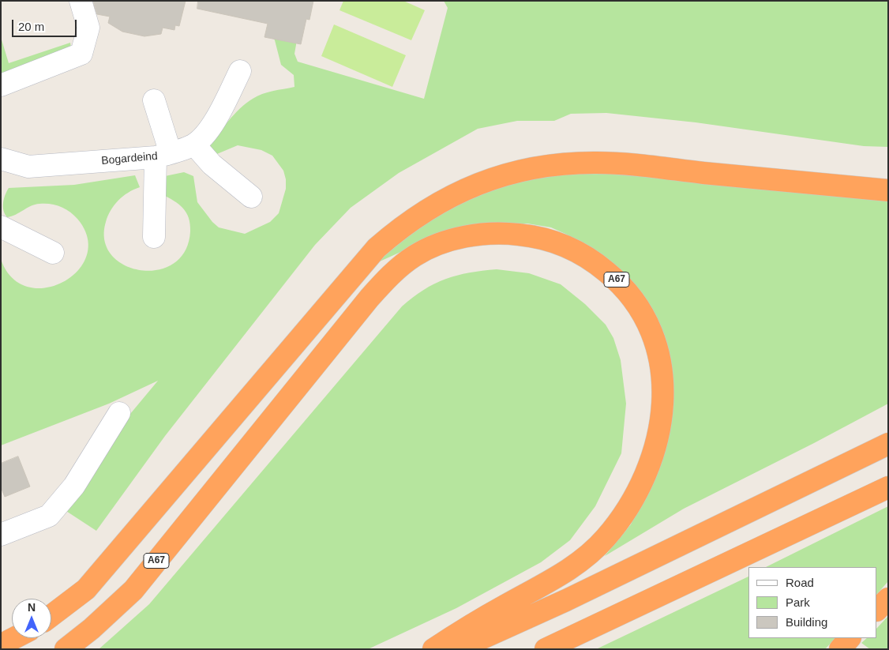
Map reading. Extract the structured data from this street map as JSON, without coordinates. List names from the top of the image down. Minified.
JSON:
{"streets":{"highway":["A67"],"street":["Bogardeind"]},"legend":["Road","Park","Building"],"scale_bar":"20 m","north":"top"}
